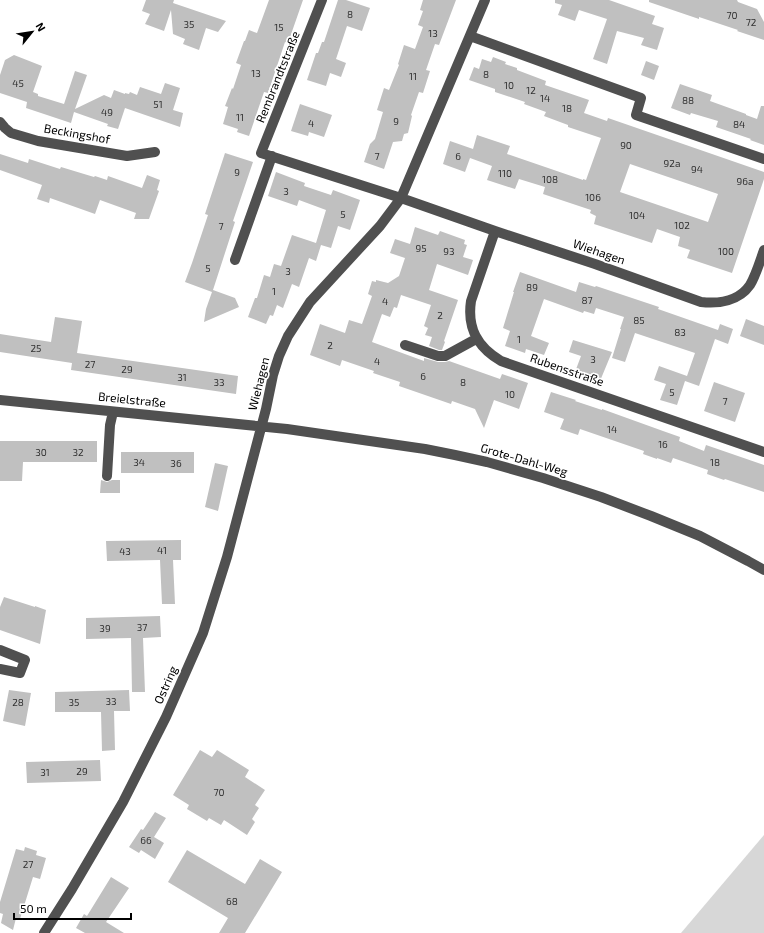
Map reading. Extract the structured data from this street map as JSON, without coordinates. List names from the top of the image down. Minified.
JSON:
{"streets":{"street":["Rembrandtstraße","Beckingshof","Wiehagen","Rubensstraße","Breielstraße","Grote-Dahl-Weg","Ostring"]},"crossings":[["Wiehagen","Rubensstraße"],["Wiehagen","Breielstraße"],["Wiehagen","Grote-Dahl-Weg"],["Wiehagen","Ostring"],["Breielstraße","Grote-Dahl-Weg"],["Breielstraße","Ostring"],["Grote-Dahl-Weg","Ostring"]],"house_numbers":["8","70","72","35","15","13","13","8","11","45","10","12","14","88","51","18","49","11","9","4","84","90","7","6","92a","94","9","110","108","96a","3","106","5","104","102","7","95","93","100","5","3","89","1","87","4","2","85","83","1","2","25","3","4","27","29","6","31","33","8","5","10","7","14","16","30","32","34","18","36","41","43","37","39","33","28","35","29","31","70","66","27","68"],"scale_bar":"50 m","north":"top right"}
